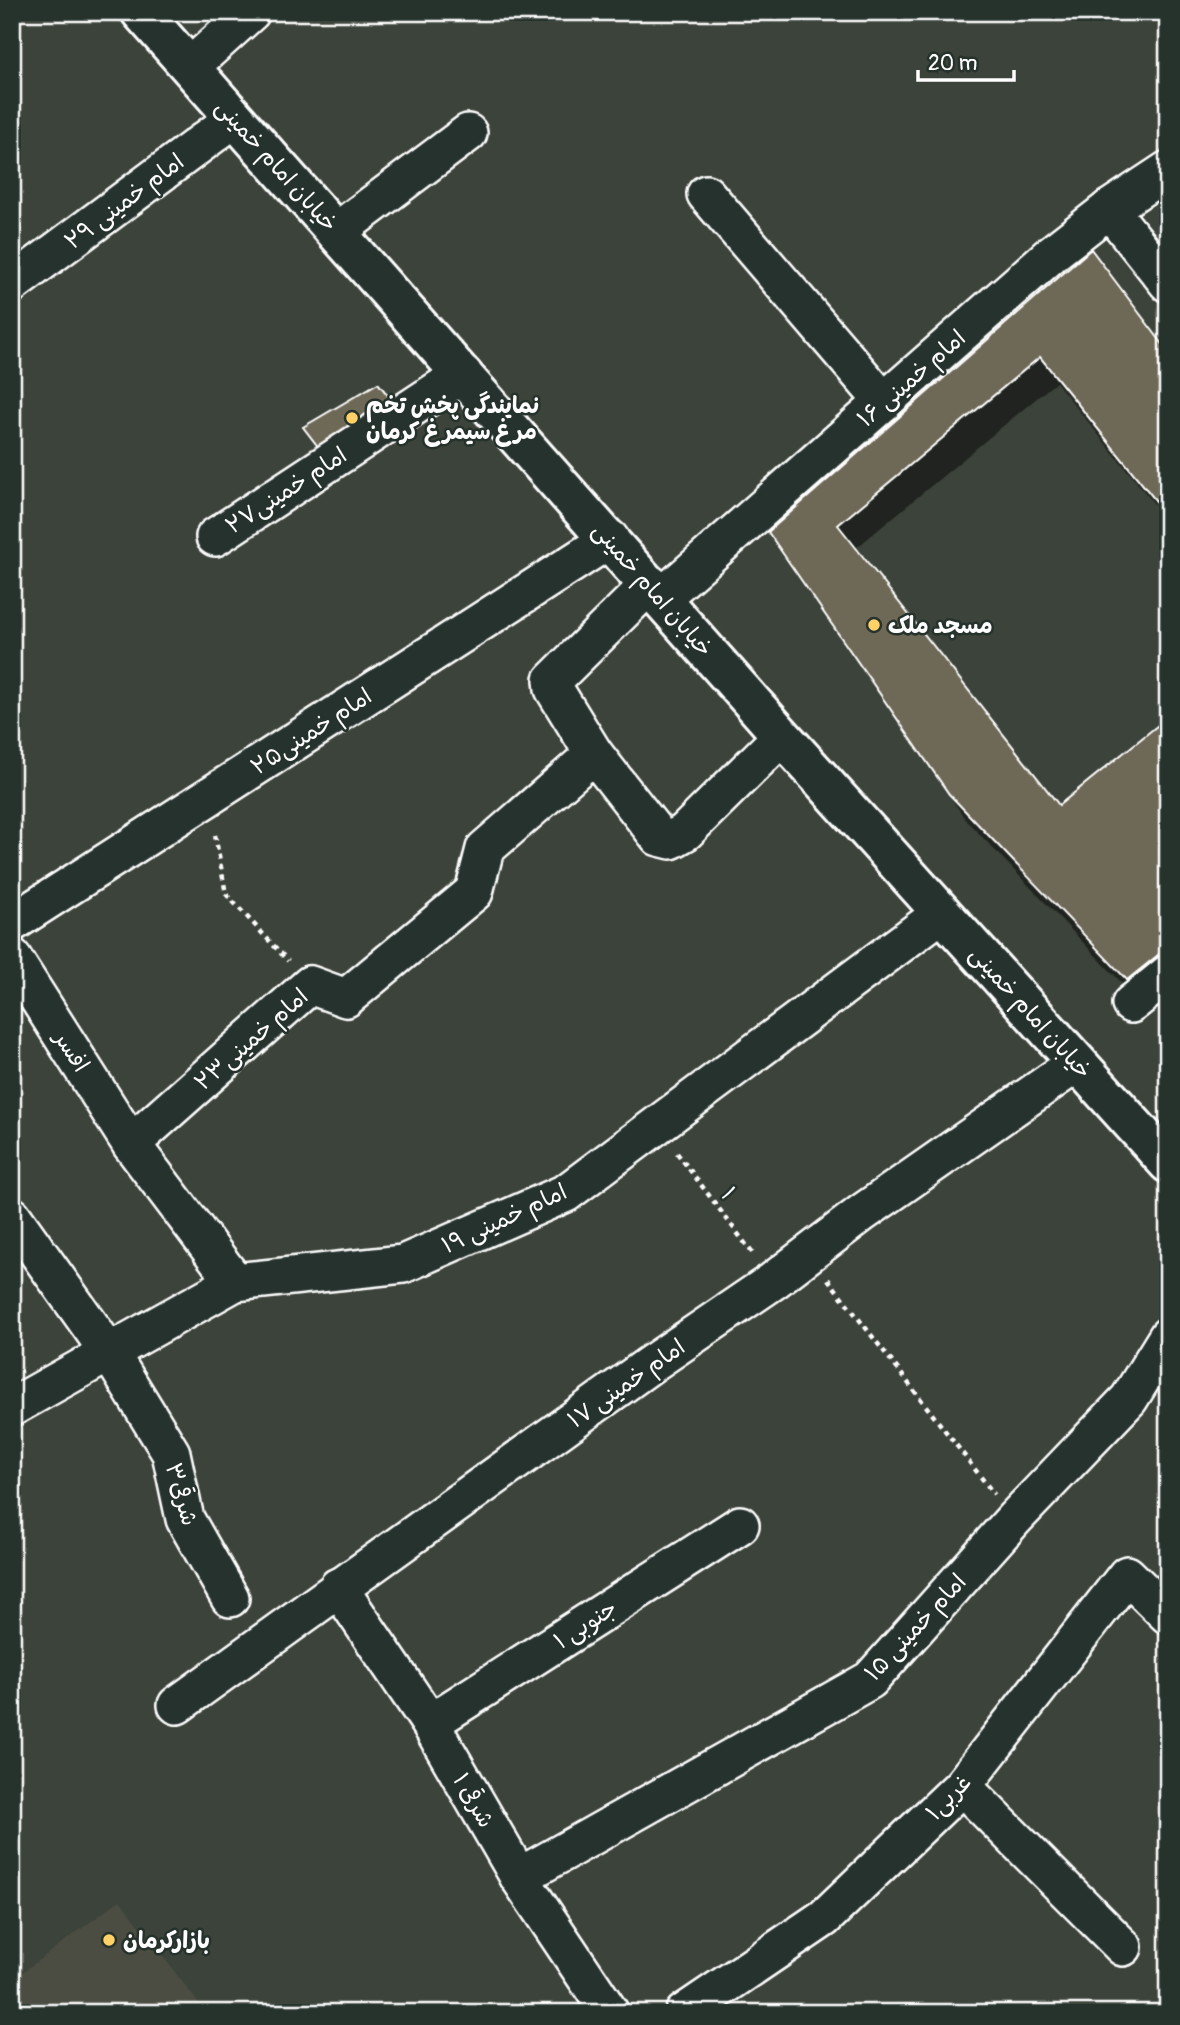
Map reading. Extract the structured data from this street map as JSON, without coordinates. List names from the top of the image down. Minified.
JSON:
{"streets":{"main road":["خیابان امام خمینی"],"street":["امام خمینی ۲۹","امام خمینی ۱۶","امام خمینی۲۷","امام خمینی۲۵","امام خمینی۲۳","افسر","امام خمینی ۱۹","امام خمینی ۱۷","شرقی۳","۱ جنوبی","امام خمینی ۱۵","غربی۱","۱ شرقی"],"path":["۱"]},"crossings":[["خیابان امام خمینی","امام خمینی ۲۹"],["خیابان امام خمینی","امام خمینی ۱۶"],["خیابان امام خمینی","امام خمینی۲۷"],["خیابان امام خمینی","امام خمینی۲۵"],["خیابان امام خمینی","امام خمینی ۱۹"],["خیابان امام خمینی","امام خمینی ۱۷"],["امام خمینی ۱۶","امام خمینی۲۳"],["امام خمینی۲۳","افسر"],["افسر","امام خمینی ۱۹"],["۱","امام خمینی ۱۹"],["۱","امام خمینی ۱۷"],["امام خمینی ۱۹","شرقی۳"],["امام خمینی ۱۷","۱ شرقی"],["۱ جنوبی","۱ شرقی"],["امام خمینی ۱۵","۱ شرقی"]],"places":["نمایندگی پخش تخم مرغ سیمرغ کرمان","مسجد ملک","بازارکرمان"],"scale_bar":"20 m"}
